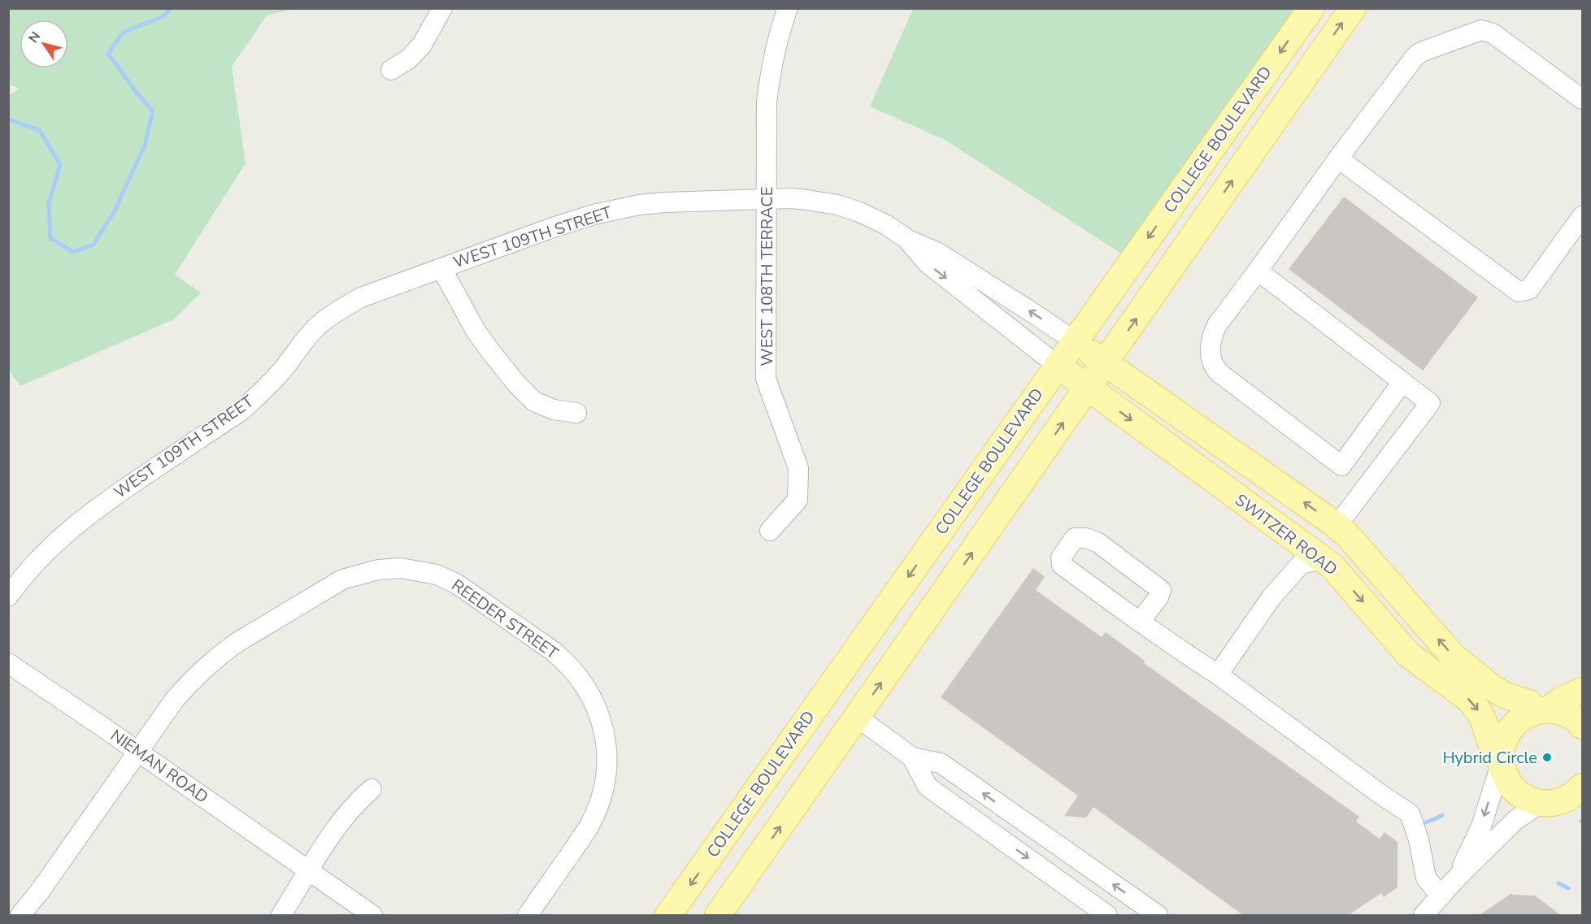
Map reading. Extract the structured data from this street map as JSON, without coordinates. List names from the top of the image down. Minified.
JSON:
{"streets":{"main road":["COLLEGE BOULEVARD","SWITZER ROAD"],"street":["WEST 109TH STREET","WEST 108TH TERRACE","REEDER STREET","NIEMAN ROAD"]},"crossings":[["COLLEGE BOULEVARD","WEST 109TH STREET"],["COLLEGE BOULEVARD","SWITZER ROAD"],["WEST 109TH STREET","WEST 108TH TERRACE"],["WEST 109TH STREET","SWITZER ROAD"],["REEDER STREET","NIEMAN ROAD"]],"places":["Hybrid Circle"],"north":"top left"}
